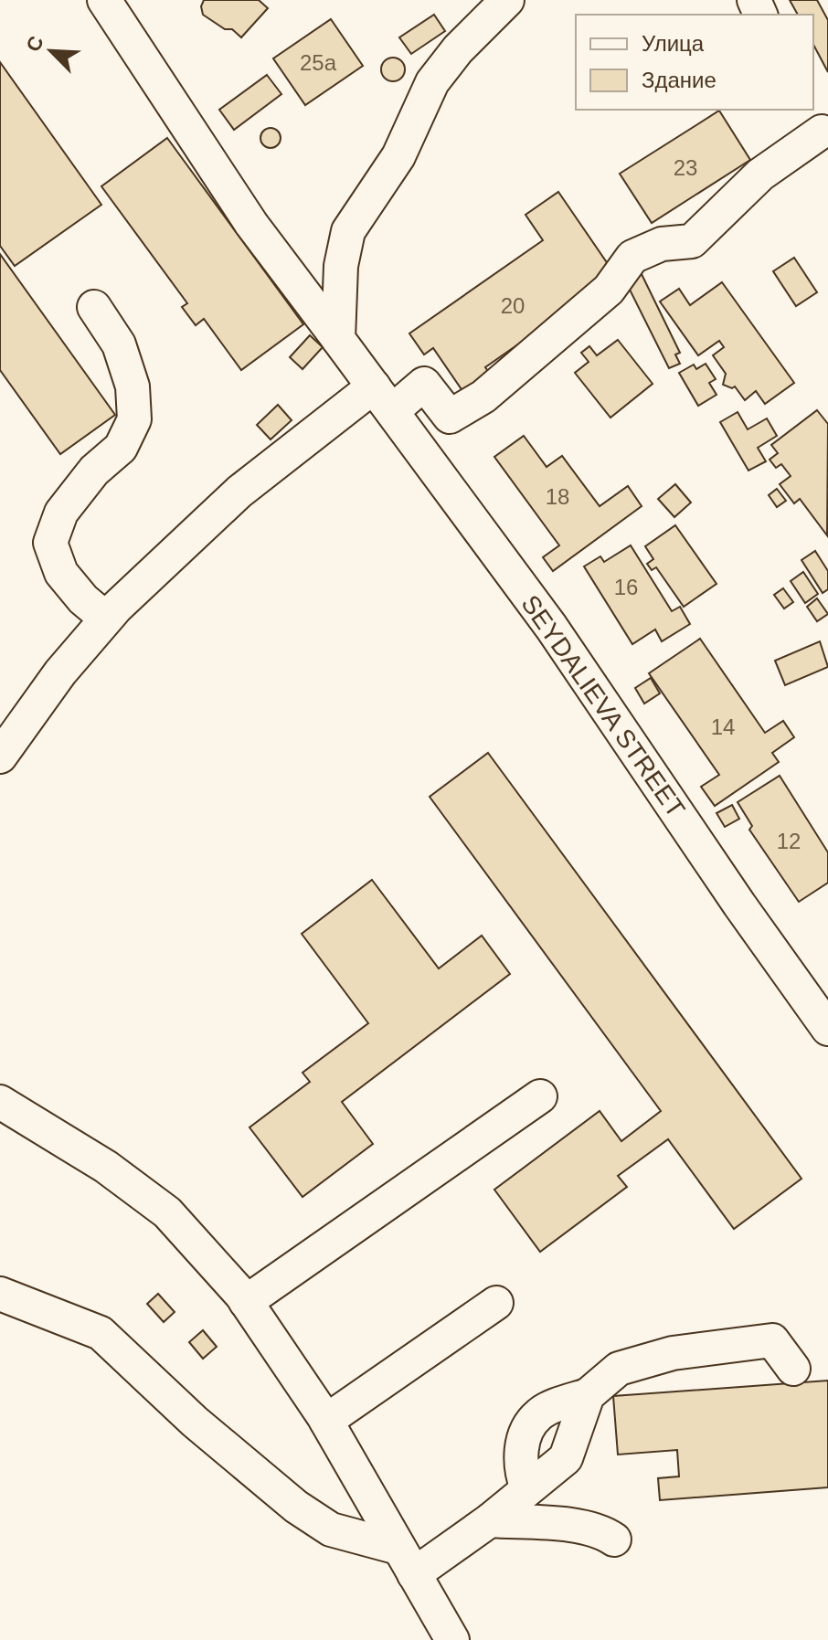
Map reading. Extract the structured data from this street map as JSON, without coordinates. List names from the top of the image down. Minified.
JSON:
{"streets":{"street":["SEYDALIEVA STREET"]},"house_numbers":["25а","23","20","18","16","14","12"],"legend":["Улица","Здание"],"north":"top left"}
